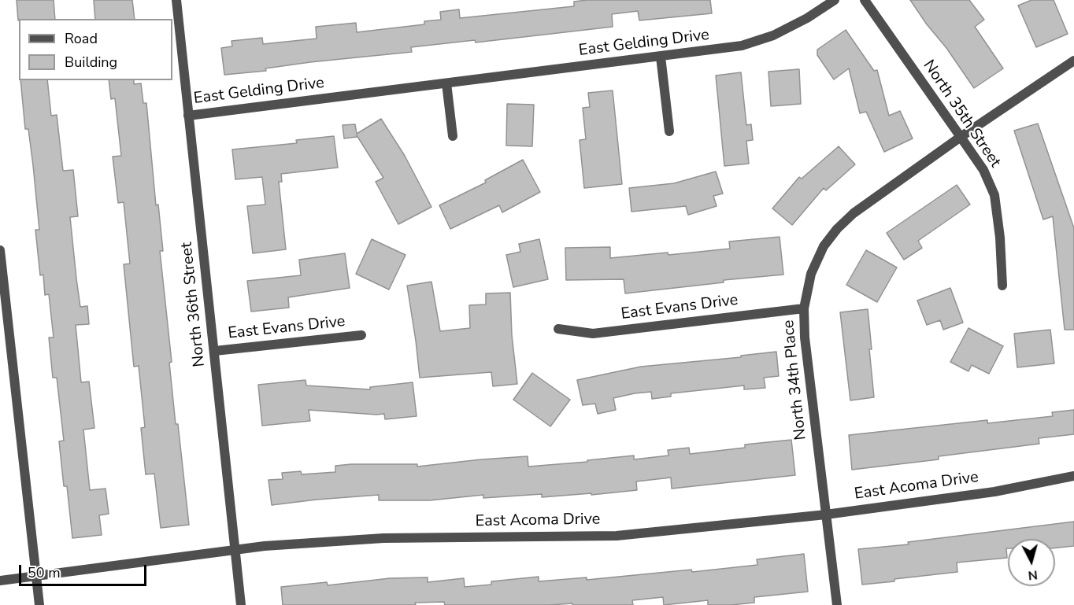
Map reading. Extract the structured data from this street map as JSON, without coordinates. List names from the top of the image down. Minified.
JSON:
{"streets":{"street":["East Gelding Drive","North 35th Street","North 36th Street","East Evans Drive","North 34th Place","East Acoma Drive"]},"crossings":[["East Gelding Drive","North 36th Street"],["North 35th Street","North 34th Place"],["North 36th Street","East Evans Drive"],["North 36th Street","East Acoma Drive"],["East Evans Drive","North 34th Place"],["North 34th Place","East Acoma Drive"]],"legend":["Road","Building"],"scale_bar":"50 m","north":"bottom"}
